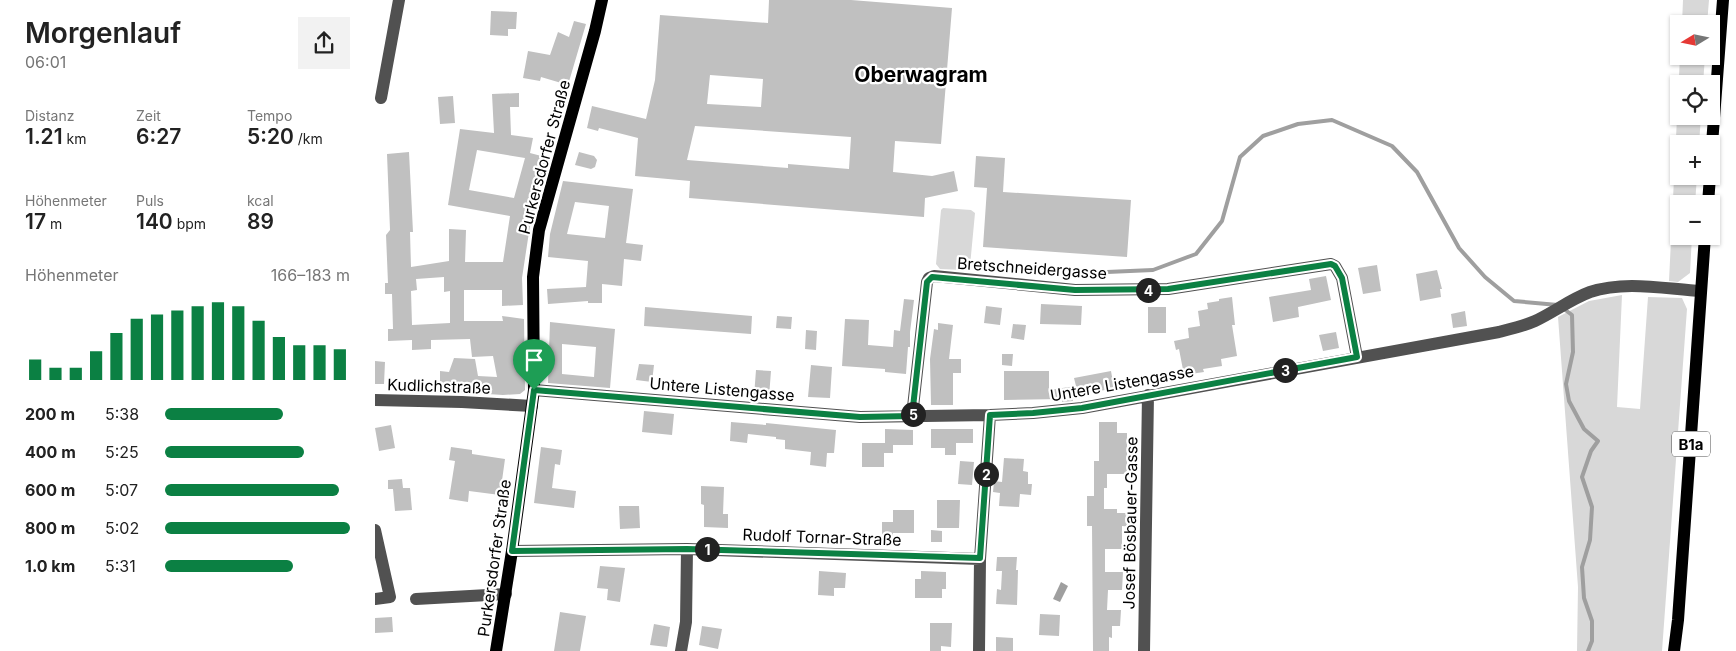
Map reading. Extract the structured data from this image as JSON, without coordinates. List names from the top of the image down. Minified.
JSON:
{"streets":{"main road":["Purkersdorfer Straße","B1a"],"street":["Bretschneidergasse","Untere Listengasse","Kudlichstraße","Josef Bösbauer-Gasse","Rudolf Tornar-Straße"]},"crossings":[["Purkersdorfer Straße","Untere Listengasse"],["Purkersdorfer Straße","Kudlichstraße"],["Purkersdorfer Straße","Rudolf Tornar-Straße"],["Bretschneidergasse","Untere Listengasse"],["Untere Listengasse","B1a"],["Untere Listengasse","Josef Bösbauer-Gasse"]],"districts":["Oberwagram"],"north":"left","page":{"heading":["Morgenlauf","06:01"],"map_buttons":["+","−"],"stats":[["Distanz","1.21 km"],["Zeit","6:27"],["Tempo","5:20 /km"],["Höhenmeter","17 m"],["Puls","140 bpm"],["kcal","89"]],"chart":["Höhenmeter","166–183 m"],"pins":["4","3","5","2","1"],"list":[{"name":"200 m","note":"5:38"},{"name":"400 m","note":"5:25"},{"name":"600 m","note":"5:07"},{"name":"800 m","note":"5:02"},{"name":"1.0 km","note":"5:31"}]}}
